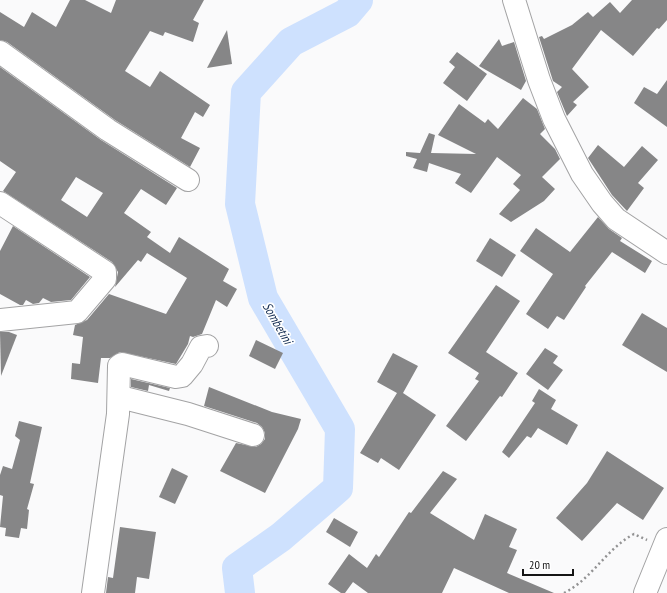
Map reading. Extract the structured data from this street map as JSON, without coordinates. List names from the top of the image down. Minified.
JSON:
{"water":["Sombetini"],"scale_bar":"20 m"}
